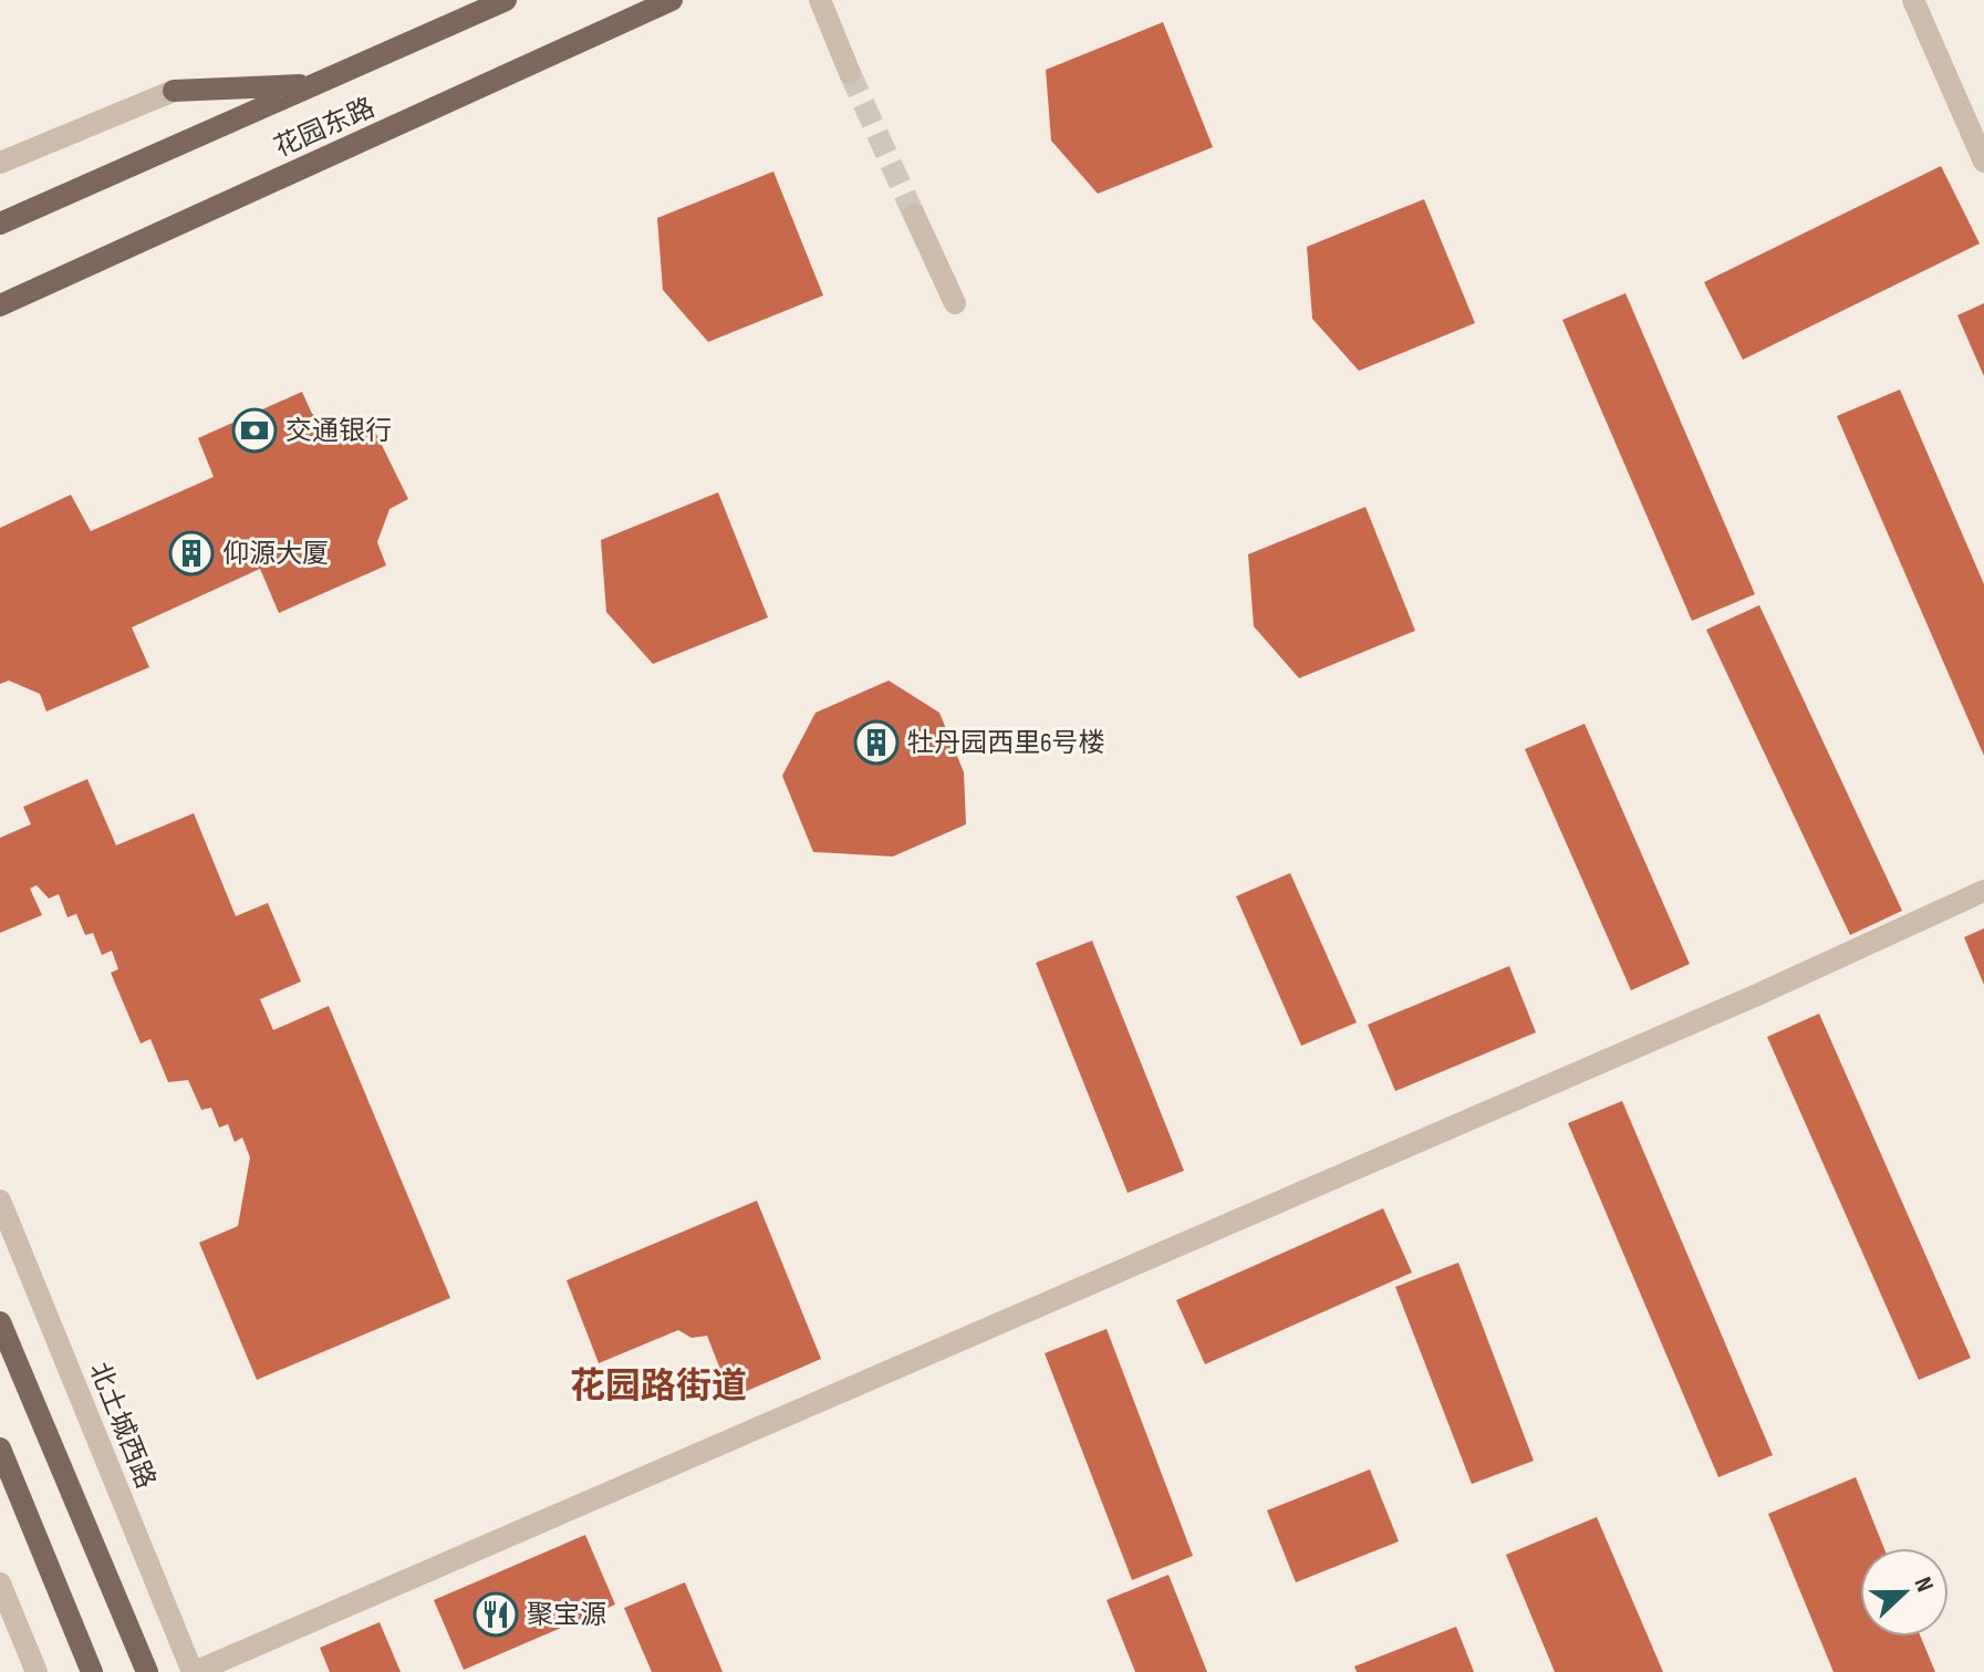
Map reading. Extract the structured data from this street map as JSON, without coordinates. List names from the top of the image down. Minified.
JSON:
{"streets":{"main road":["花园东路"],"street":["北土城西路"]},"districts":["花园路街道"],"places":{"bank":["交通银行"],"building":["仰源大厦","牡丹园西里6号楼"],"restaurant":["聚宝源"]},"north":"right"}
